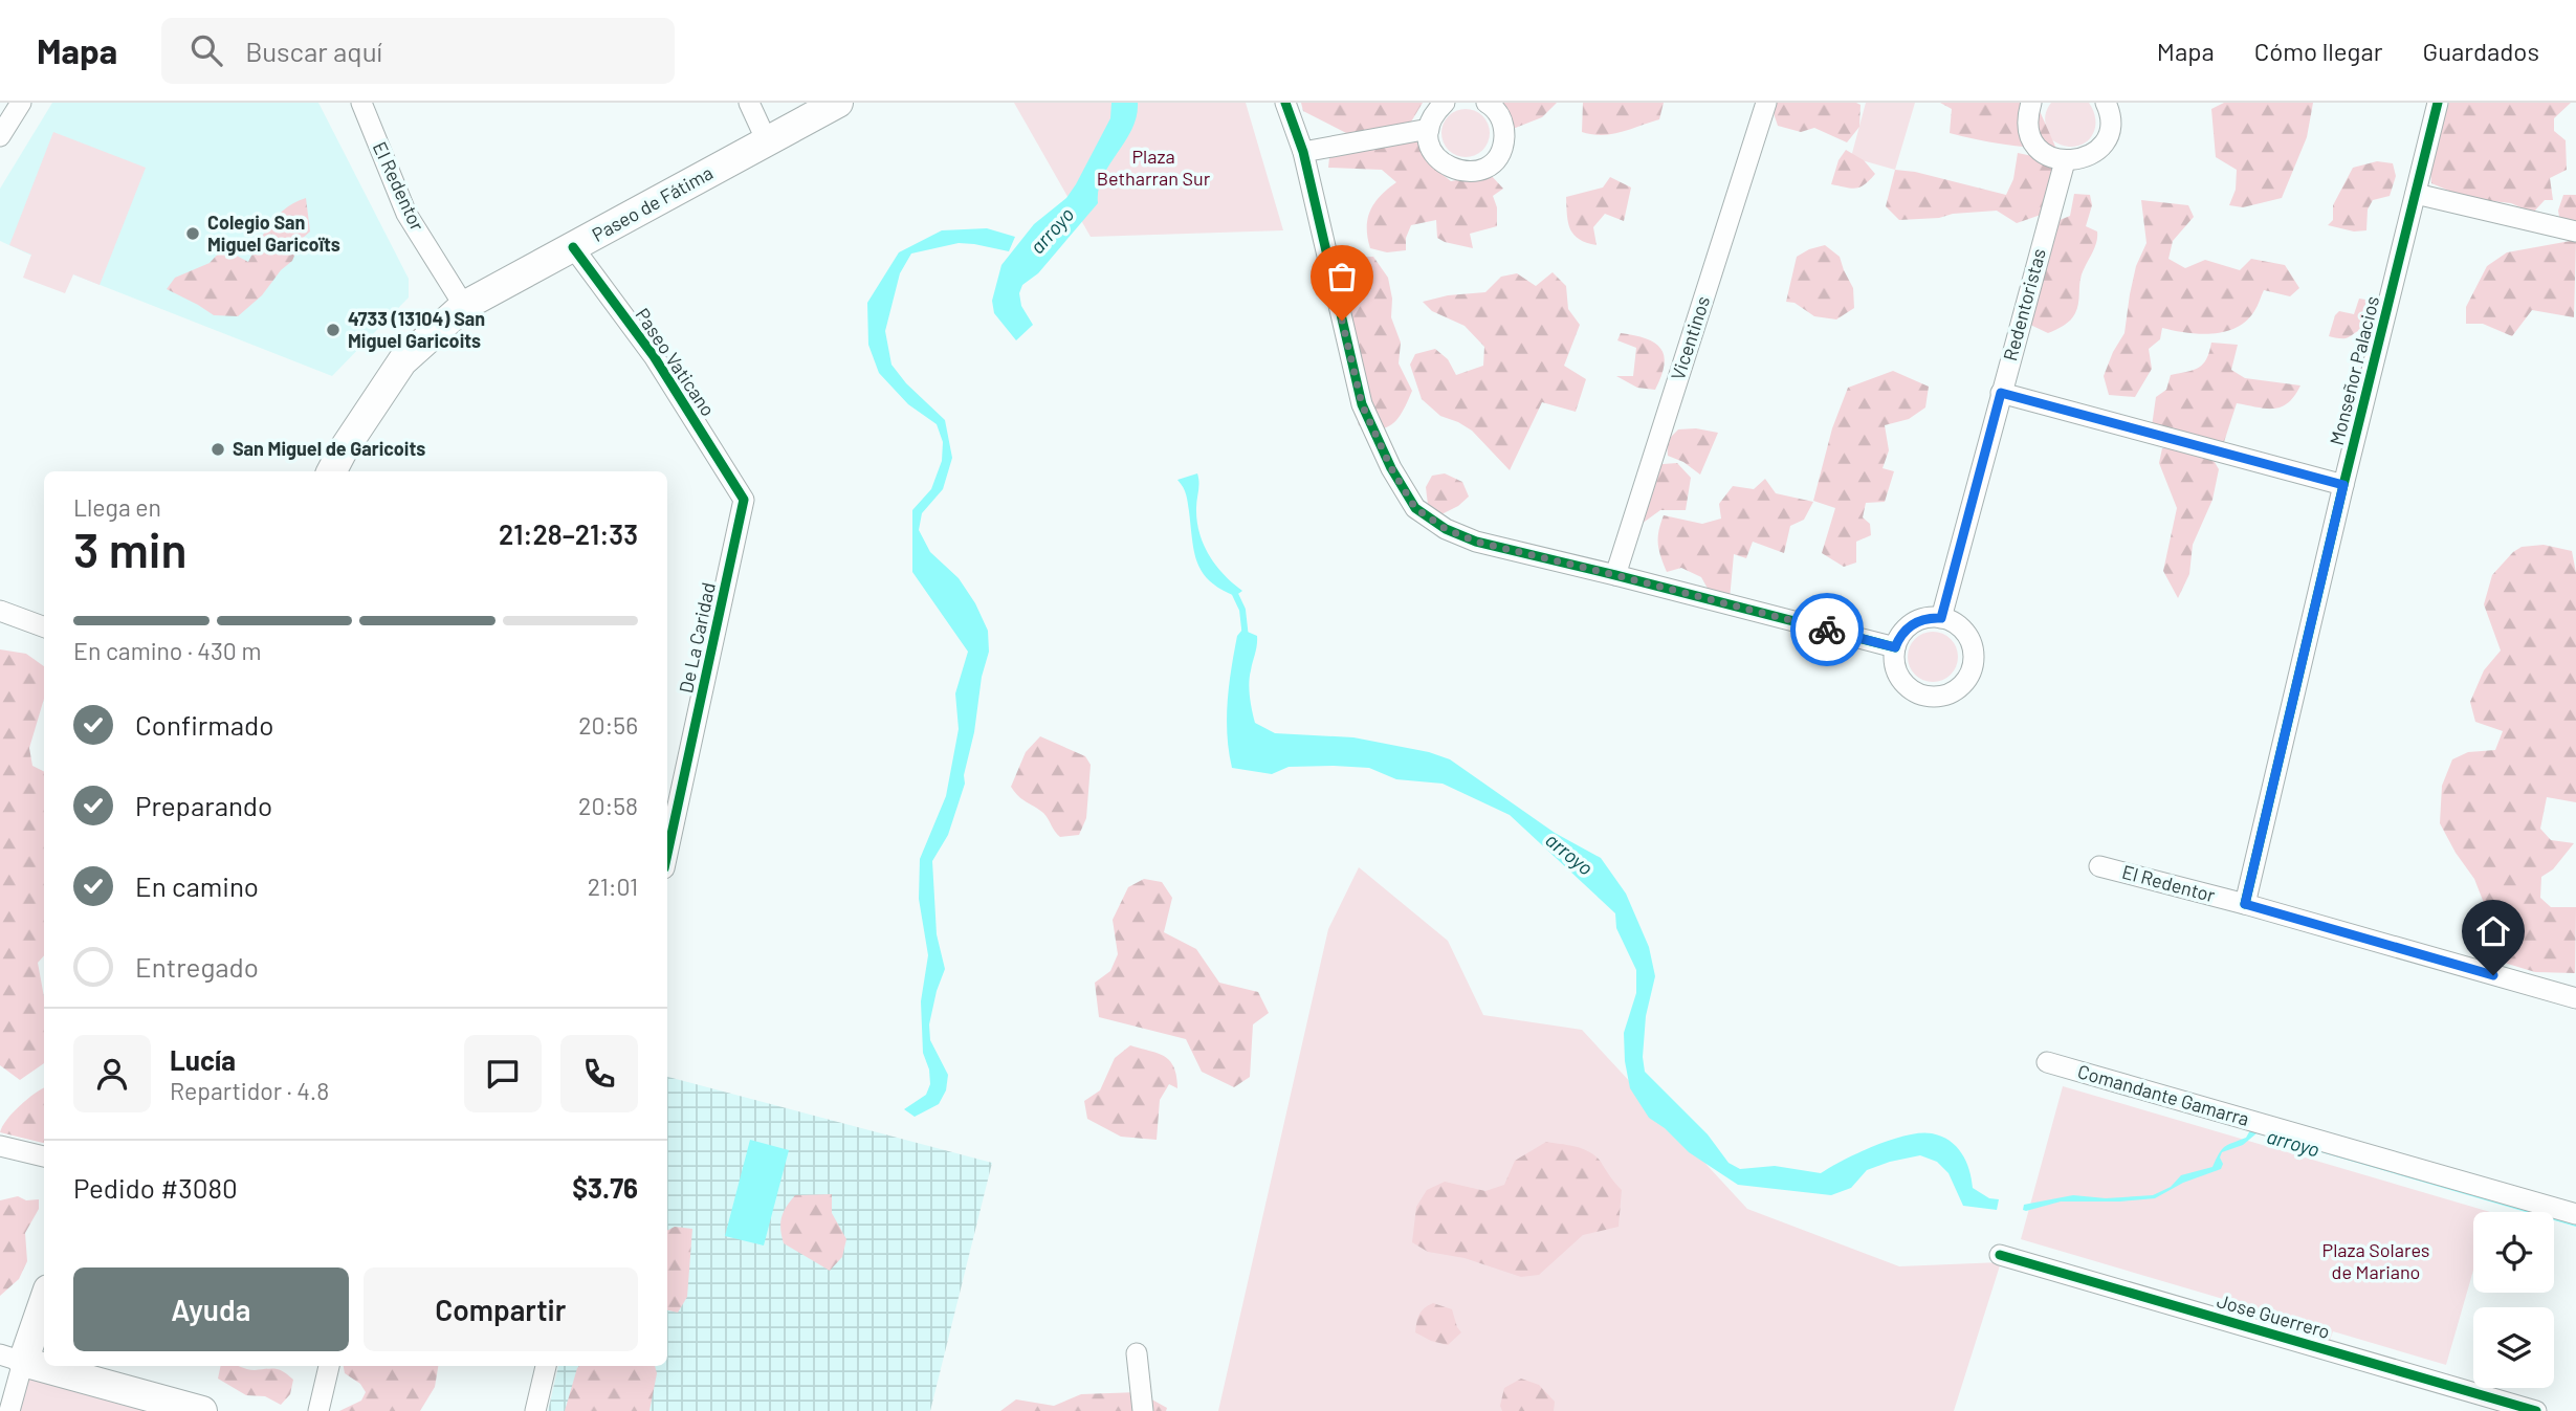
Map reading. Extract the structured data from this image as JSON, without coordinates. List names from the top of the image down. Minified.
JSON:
{"streets":{"street":["El Redentor","Paseo de Fátima","Redentoristas","Vicentinos","Paseo Vaticano","Monseñor Palacios","De La Caridad","Comandante Gamarra","Jose Guerrero"]},"crossings":[["El Redentor","Paseo de Fátima"],["El Redentor","Monseñor Palacios"],["Paseo de Fátima","Paseo Vaticano"],["Paseo Vaticano","De La Caridad"]],"water":["arroyo"],"parks":["Plaza Betharran Sur","Plaza Solares de Mariano"],"places":["Colegio San Miguel Garicoïts","4733 (13104) San Miguel Garicoits","San Miguel de Garicoits"],"page":{"header":"Mapa","search":"Buscar aquí","nav":["Mapa","Cómo llegar","Guardados"],"heading":["3 min","Llega en","21:28–21:33"],"panel":["Lucía","Repartidor · 4.8","Pedido #3080","$3.76"],"bar":"En camino · 430 m","list":[["Confirmado","20:56"],["Preparando","20:58"],["En camino","21:01"],"Entregado"],"buttons":["Ayuda","Compartir"]}}
